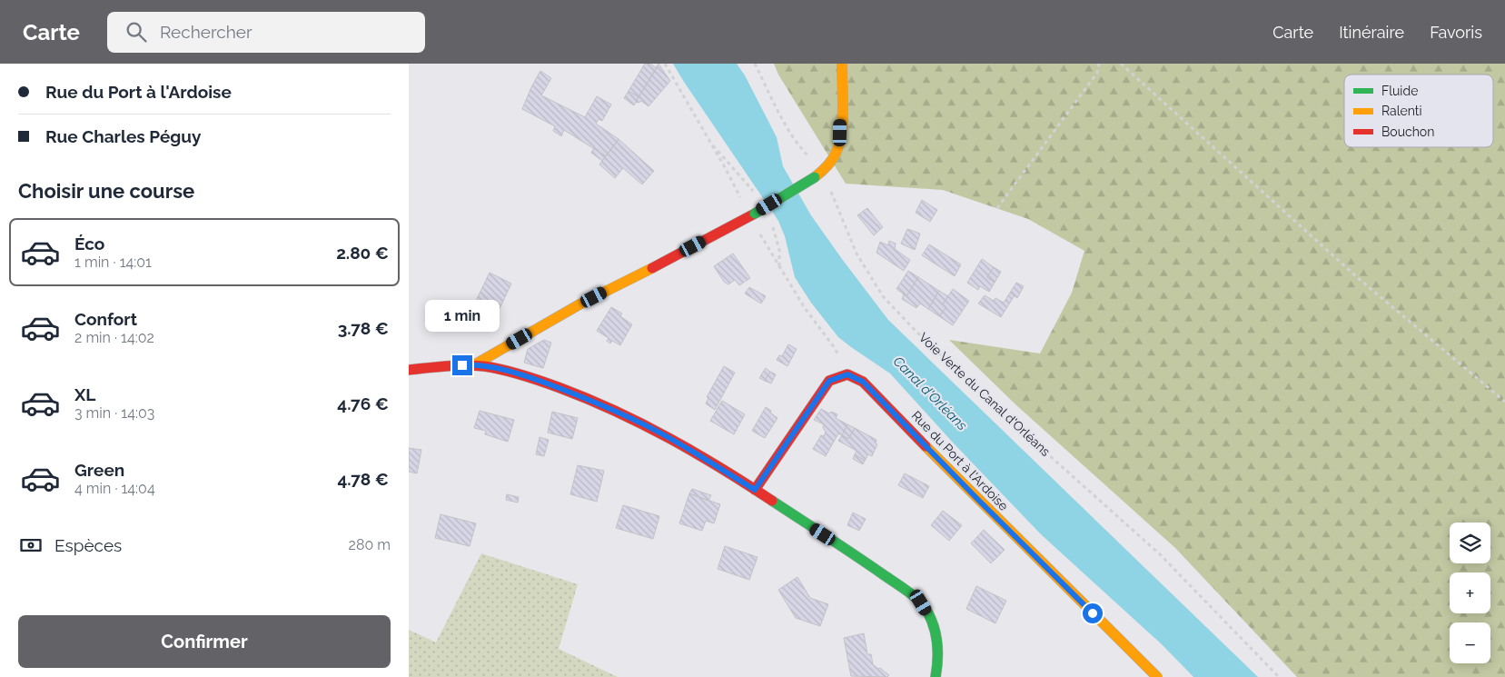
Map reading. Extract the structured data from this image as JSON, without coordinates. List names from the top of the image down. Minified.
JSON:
{"streets":{"street":["Rue du Port à l'Ardoise"],"path":["Voie Verte du Canal d'Orléans"]},"water":["Canal d'Orléans"],"legend":["Fluide","Ralenti","Bouchon"],"page":{"header":"Carte","search":"Rechercher","nav":["Carte","Itinéraire","Favoris"],"banner":["Rue du Port à l'Ardoise","Rue Charles Péguy"],"heading":"Choisir une course","list":[{"name":"Éco","note":"1 min · 14:01","value":"2.80 €"},{"name":"Confort","note":"2 min · 14:02","value":"3.78 €"},{"name":"XL","note":"3 min · 14:03","value":"4.76 €"},{"name":"Green","note":"4 min · 14:04","value":"4.78 €"}],"bubble":"1 min","pay":["Espèces","280 m"],"map_buttons":["+","−"],"buttons":"Confirmer"}}
